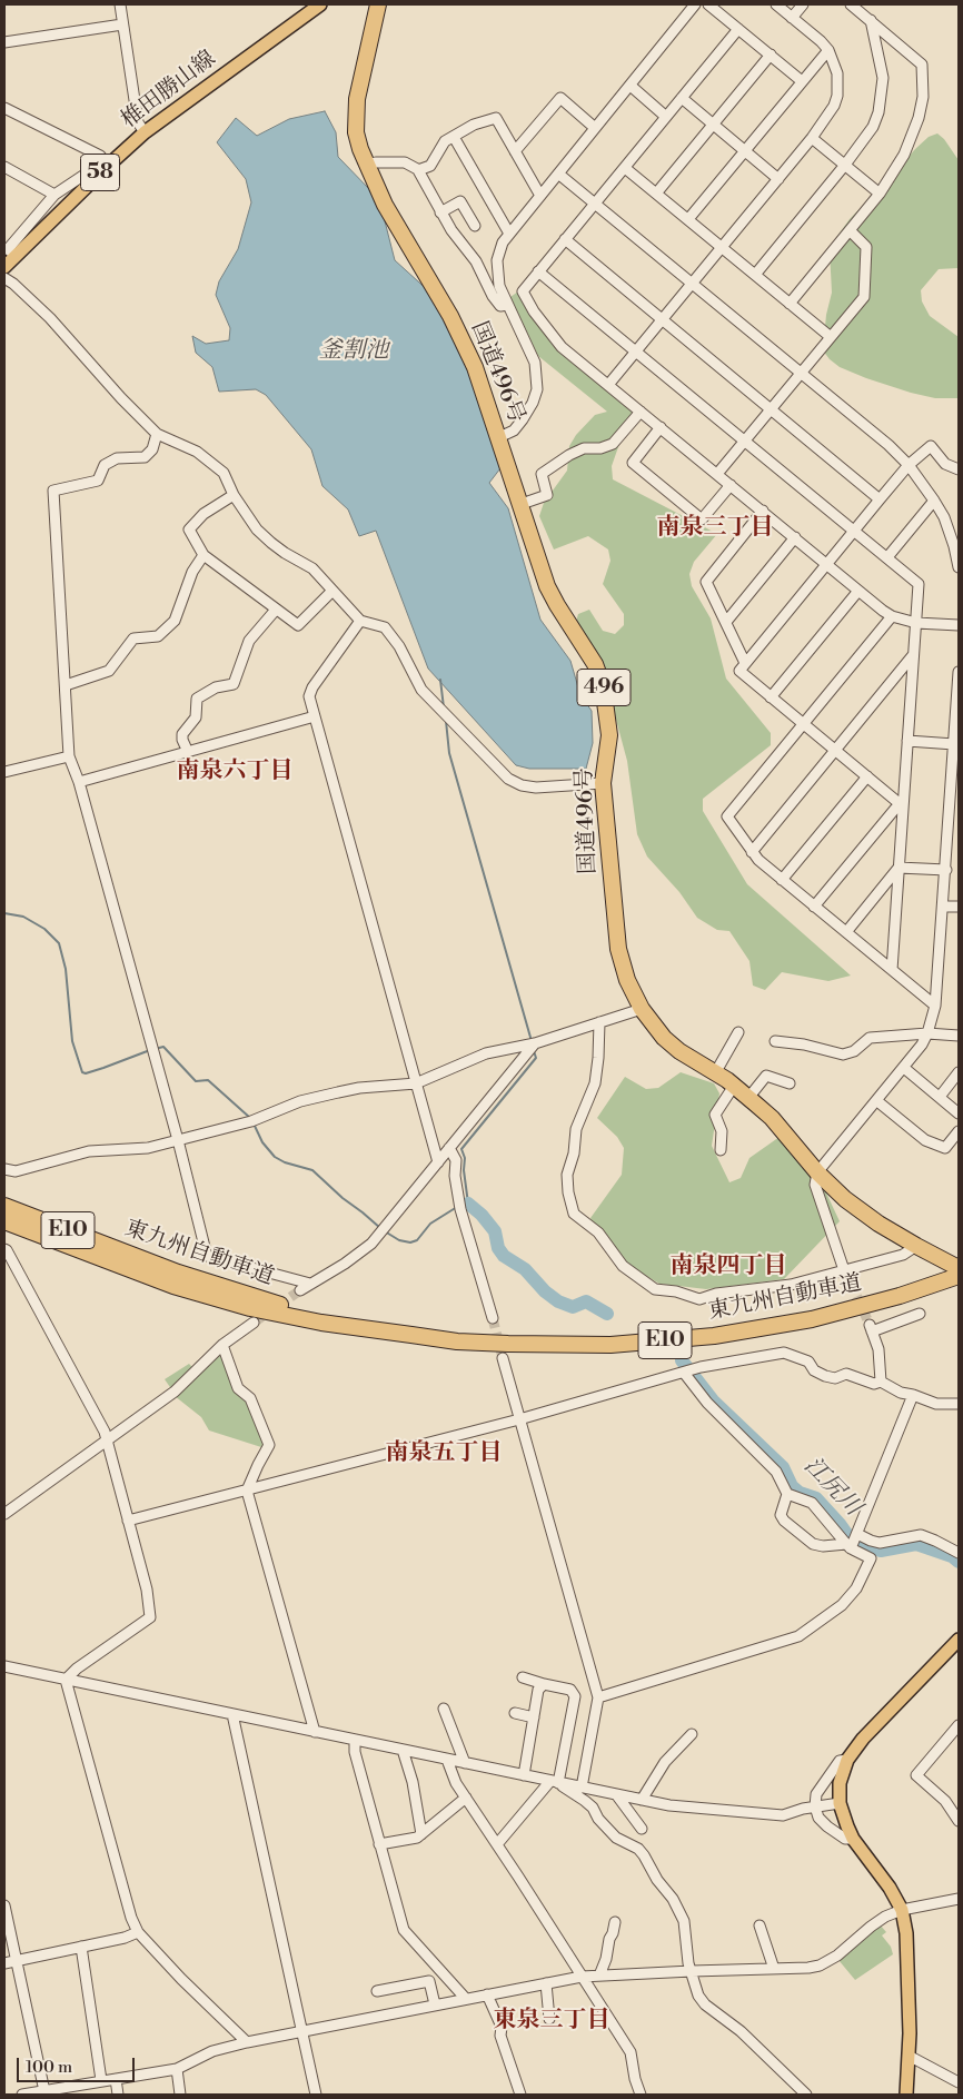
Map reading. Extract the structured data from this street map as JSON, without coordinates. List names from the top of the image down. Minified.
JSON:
{"streets":{"highway":["国道496号","496","E10","東九州自動車道"],"main road":["椎田勝山線","58"]},"districts":["南泉三丁目","南泉六丁目","南泉四丁目","南泉五丁目","東泉三丁目"],"water":["釜割池","江尻川"],"scale_bar":"100 m"}
